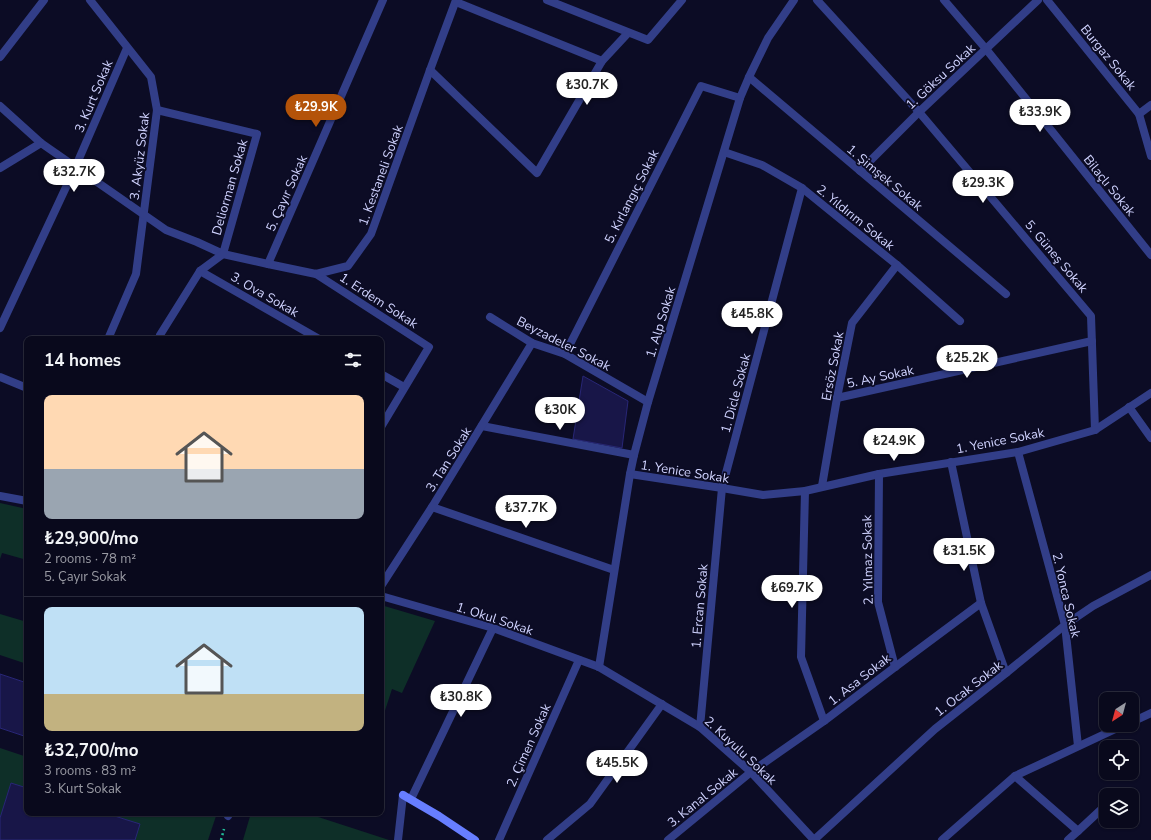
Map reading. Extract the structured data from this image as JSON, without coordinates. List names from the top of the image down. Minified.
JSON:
{"streets":{"street":["Burgaz Sokak","1. Göksu Sokak","3. Kurt Sokak","3. Akyüz Sokak","1. Kestaneli Sokak","1. Şimşek Sokak","Bilaçlı Sokak","Deliorman Sokak","5. Çayır Sokak","5. Kırlangıç Sokak","2. Yıldırım Sokak","5. Güneş Sokak","3. Ova Sokak","1. Erdem Sokak","1. Alp Sokak","Beyzadeler Sokak","Ersöz Sokak","5. Ay Sokak","1. Dicle Sokak","1. Yenice Sokak","3. Tan Sokak","2. Yılmaz Sokak","2. Yonca Sokak","1. Ercan Sokak","1. Okul Sokak","1. Asa Sokak","1. Ocak Sokak","2. Çimen Sokak","2. Kuyulu Sokak","3. Kanal Sokak"]},"crossings":[["1. Göksu Sokak","1. Şimşek Sokak"],["1. Göksu Sokak","Bilaçlı Sokak"],["1. Göksu Sokak","5. Güneş Sokak"],["3. Kurt Sokak","3. Akyüz Sokak"],["3. Kurt Sokak","1. Kestaneli Sokak"],["3. Akyüz Sokak","1. Kestaneli Sokak"],["3. Akyüz Sokak","Deliorman Sokak"],["1. Kestaneli Sokak","Deliorman Sokak"],["1. Kestaneli Sokak","5. Çayır Sokak"],["1. Kestaneli Sokak","1. Erdem Sokak"],["1. Şimşek Sokak","1. Alp Sokak"],["5. Kırlangıç Sokak","1. Alp Sokak"],["5. Kırlangıç Sokak","Beyzadeler Sokak"],["2. Yıldırım Sokak","1. Alp Sokak"],["2. Yıldırım Sokak","Ersöz Sokak"],["2. Yıldırım Sokak","1. Dicle Sokak"],["5. Güneş Sokak","5. Ay Sokak"],["5. Güneş Sokak","1. Yenice Sokak"],["1. Alp Sokak","Beyzadeler Sokak"],["1. Alp Sokak","1. Yenice Sokak"],["1. Alp Sokak","1. Okul Sokak"],["1. Alp Sokak","2. Kuyulu Sokak"],["Beyzadeler Sokak","3. Tan Sokak"],["Ersöz Sokak","5. Ay Sokak"],["Ersöz Sokak","1. Yenice Sokak"],["1. Dicle Sokak","1. Yenice Sokak"],["1. Dicle Sokak","1. Ercan Sokak"],["1. Yenice Sokak","2. Yılmaz Sokak"],["1. Yenice Sokak","2. Yonca Sokak"],["1. Yenice Sokak","1. Ercan Sokak"],["2. Yılmaz Sokak","1. Asa Sokak"],["2. Yonca Sokak","1. Ocak Sokak"],["1. Ercan Sokak","2. Kuyulu Sokak"],["1. Okul Sokak","2. Çimen Sokak"],["1. Okul Sokak","2. Kuyulu Sokak"],["1. Asa Sokak","2. Kuyulu Sokak"],["1. Asa Sokak","3. Kanal Sokak"],["1. Ocak Sokak","2. Kuyulu Sokak"],["2. Kuyulu Sokak","3. Kanal Sokak"]],"north":"bottom left","page":{"price":["₺30.7K","₺29.9K","₺33.9K","₺32.7K","₺29.3K","₺45.8K","₺25.2K","₺30K","₺24.9K","₺37.7K","₺31.5K","₺69.7K","₺30.8K","₺45.5K"],"heading":"14 homes","list":[{"name":"₺29,900/mo","note":"2 rooms · 78 m² · 5. Çayır Sokak"},{"name":"₺32,700/mo","note":"3 rooms · 83 m² · 3. Kurt Sokak"}]}}
